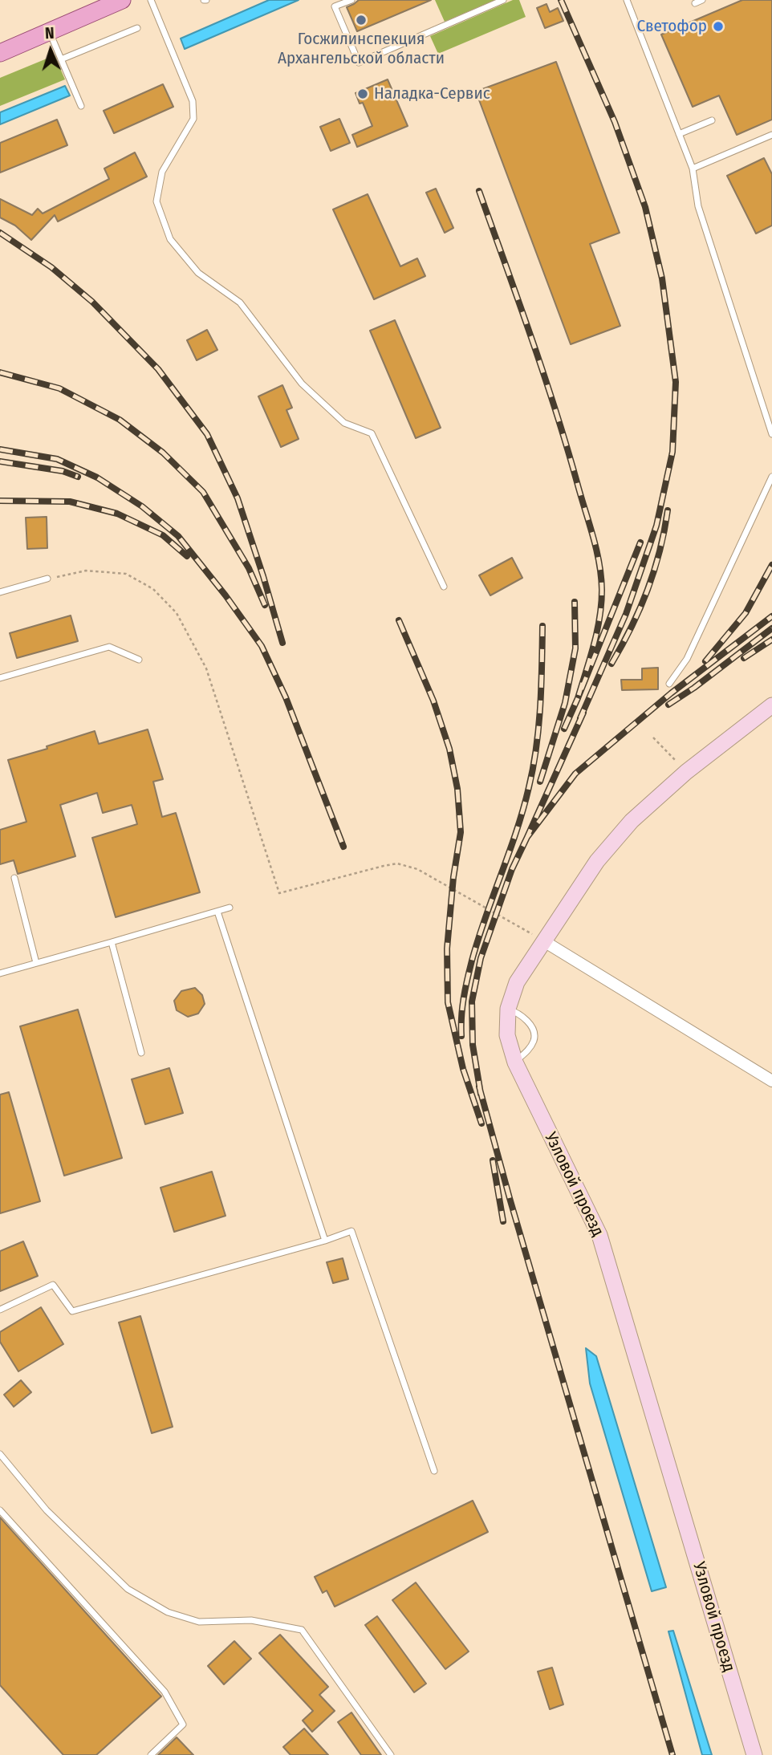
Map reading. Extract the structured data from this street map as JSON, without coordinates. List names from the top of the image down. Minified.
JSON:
{"streets":{"street":["Узловой проезд"]},"places":["Госжилинспекция Архангельской области","Светофор","Наладка-Сервис"],"north":"top"}
